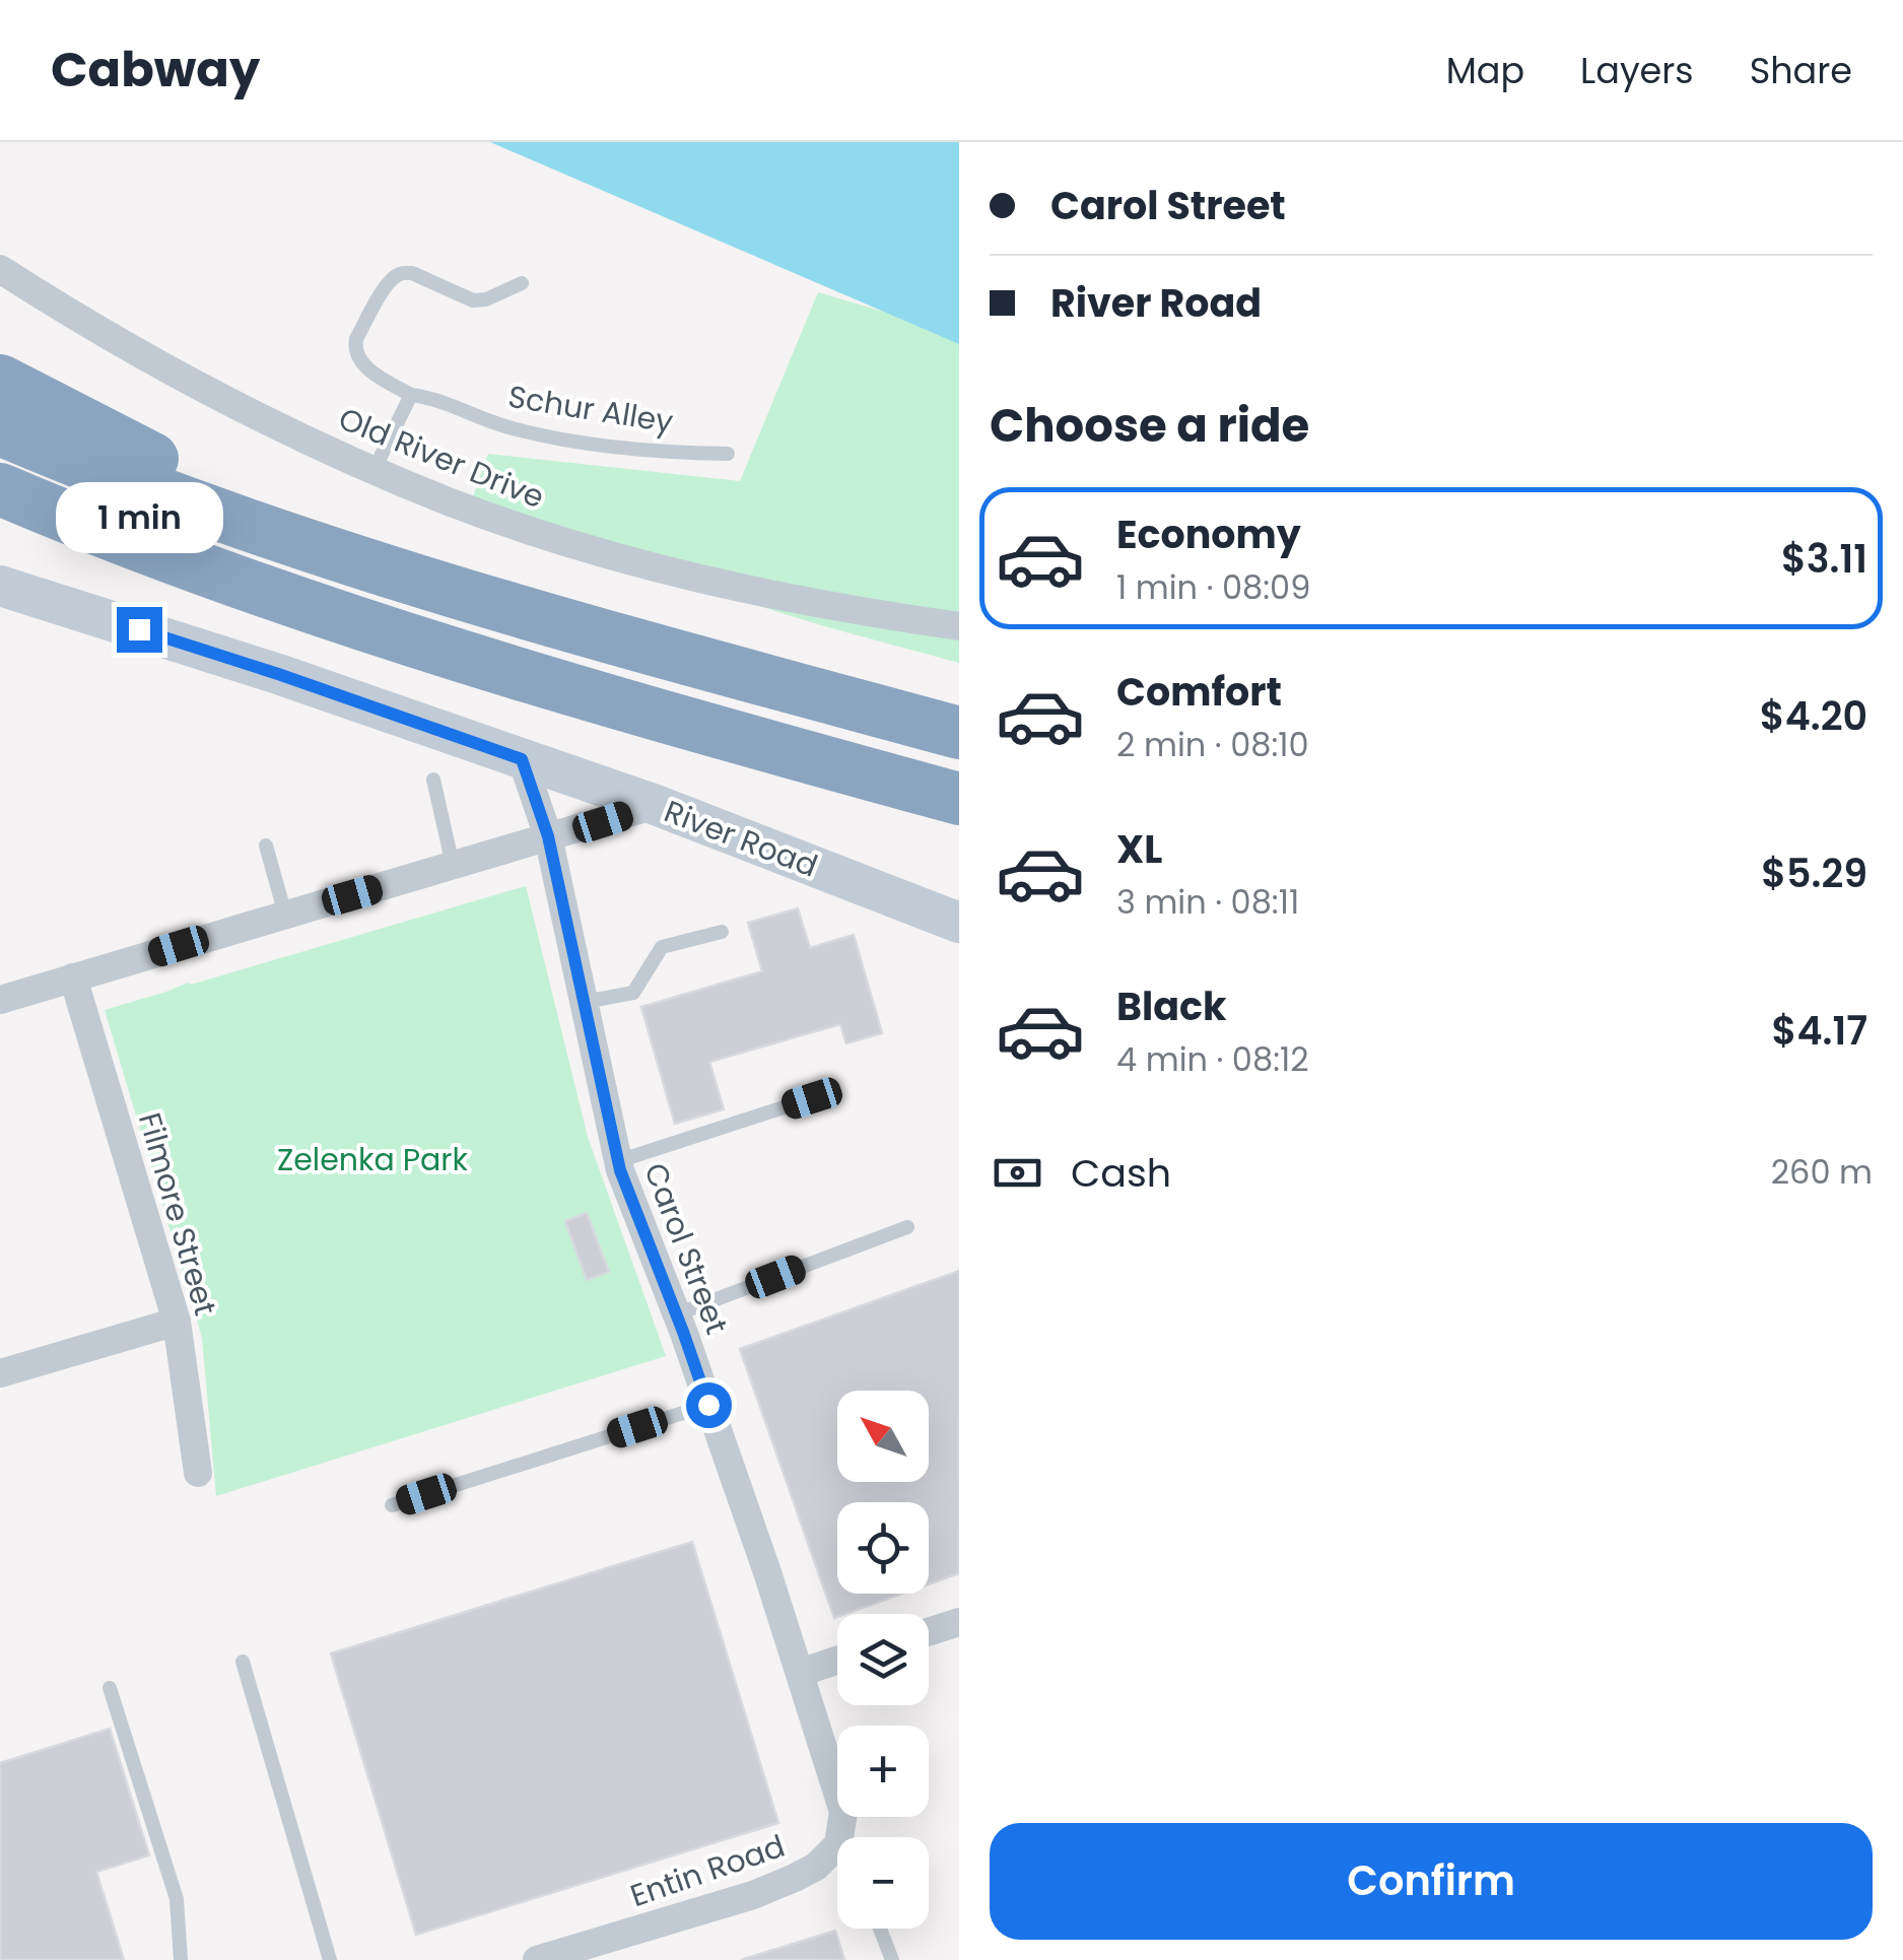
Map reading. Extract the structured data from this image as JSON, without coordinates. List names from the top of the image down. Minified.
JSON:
{"streets":{"street":["Old River Drive","River Road","Filmore Street","Carol Street","Entin Road"],"lane":["Schur Alley"]},"crossings":[["River Road","Carol Street"]],"parks":["Zelenka Park"],"north":"top left","page":{"header":"Cabway","nav":["Map","Layers","Share"],"banner":["Carol Street","River Road"],"heading":"Choose a ride","bubble":"1 min","list":[{"name":"Economy","note":"1 min · 08:09","value":"$3.11"},{"name":"Comfort","note":"2 min · 08:10","value":"$4.20"},{"name":"XL","note":"3 min · 08:11","value":"$5.29"},{"name":"Black","note":"4 min · 08:12","value":"$4.17"}],"pay":["Cash","260 m"],"map_buttons":["+","−"],"buttons":"Confirm"}}
